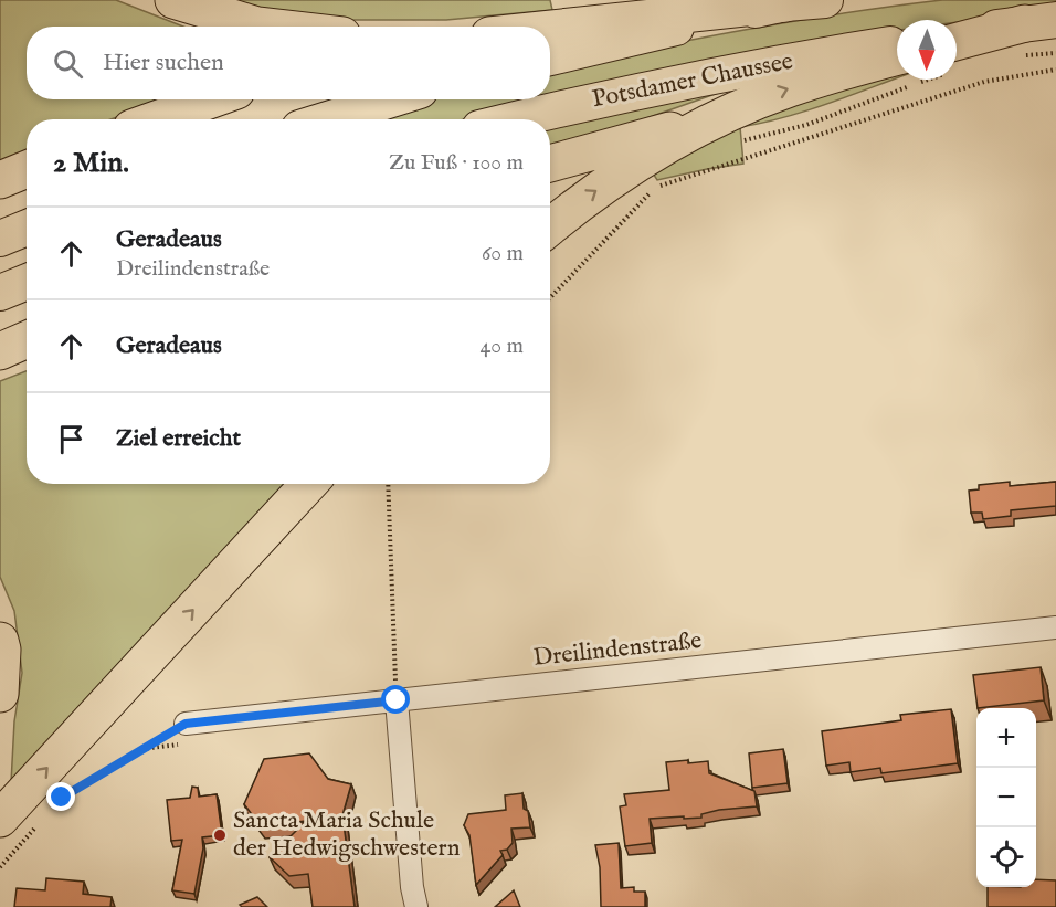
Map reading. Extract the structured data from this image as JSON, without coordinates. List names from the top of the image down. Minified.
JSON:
{"streets":{"main road":["Potsdamer Chaussee"],"street":["Dreilindenstraße"]},"places":["Sancta Maria Schule der Hedwigschwestern"],"north":"bottom","page":{"search":"Hier suchen","heading":["2 Min.","Zu Fuß · 100 m"],"list":[["Geradeaus","Dreilindenstraße","60 m"],["Geradeaus","40 m"],"Ziel erreicht"],"map_buttons":["+","−"]}}
